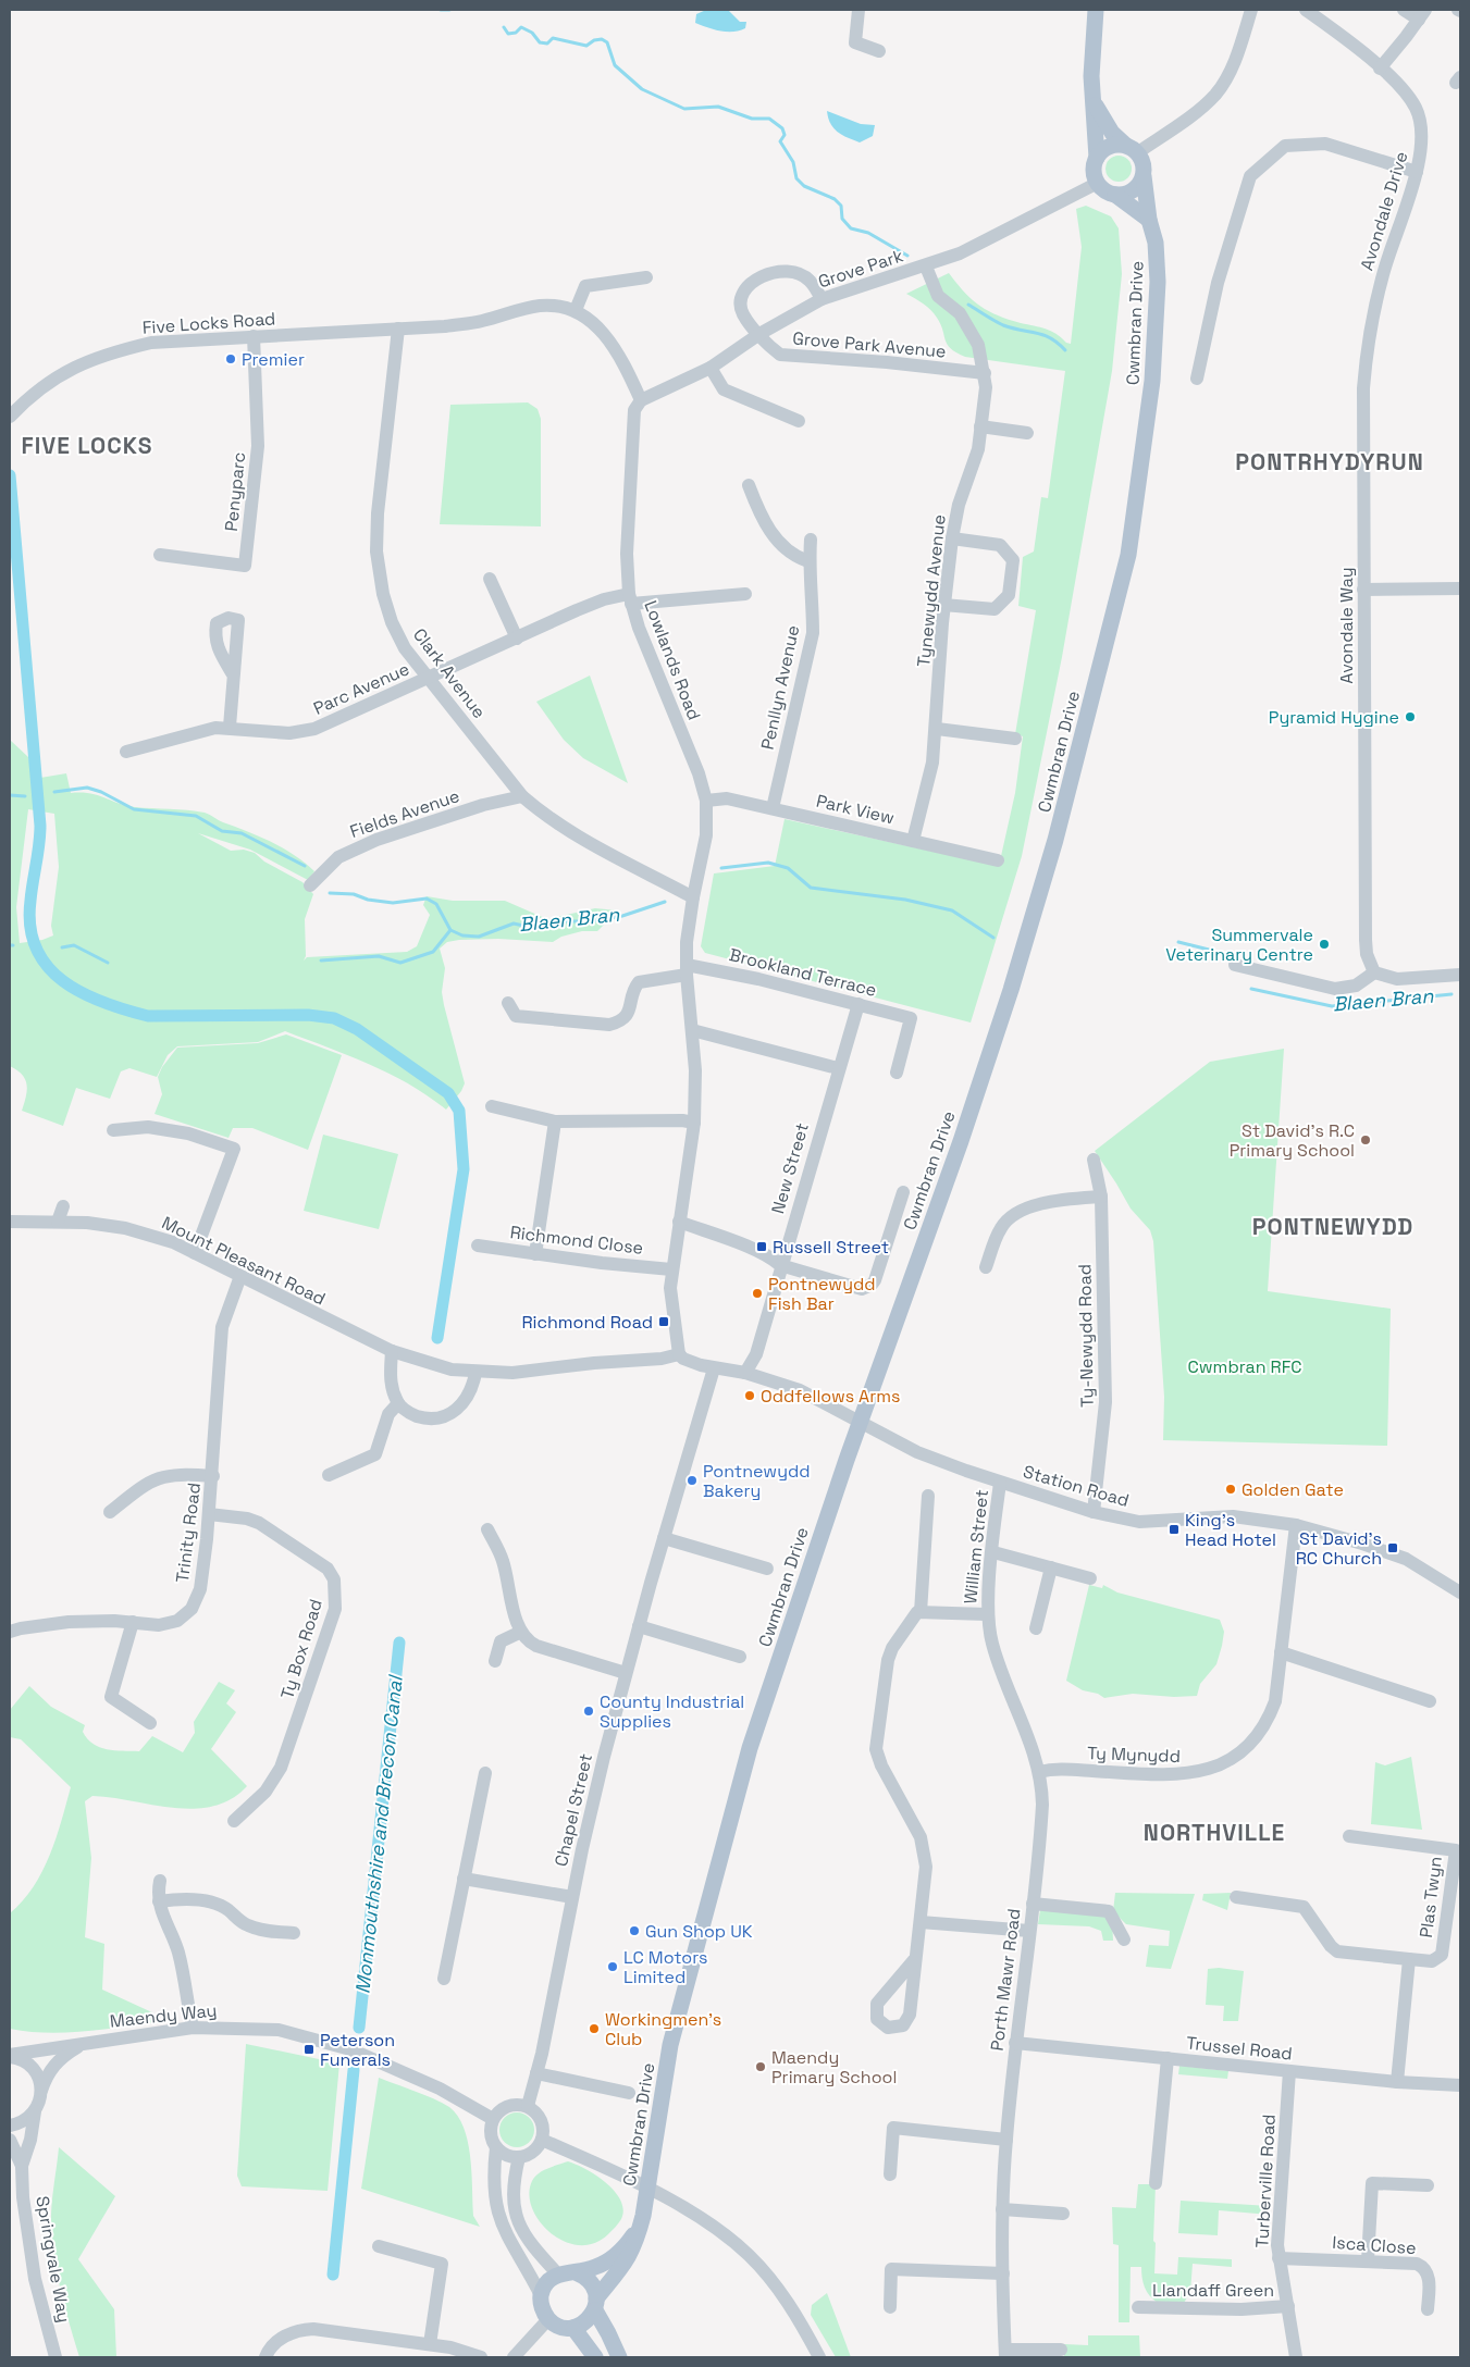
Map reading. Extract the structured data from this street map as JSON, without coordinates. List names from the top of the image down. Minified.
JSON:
{"streets":{"main road":["Cwmbran Drive"],"street":["Avondale Drive","Grove Park","Five Locks Road","Grove Park Avenue","Penyparc","Tynewydd Avenue","Avondale Way","Lowlands Road","Clark Avenue","Penllyn Avenue","Parc Avenue","Park View","Fields Avenue","Brookland Terrace","New Street","Richmond Close","Mount Pleasant Road","Ty-Newydd Road","Station Road","Trinity Road","William Street","Ty Box Road","Ty Mynydd","Chapel Street","Plas Twyn","Porth Mawr Road","Maendy Way","Trussel Road","Turberville Road","Isca Close","Springvale Way","Llandaff Green"]},"crossings":[["Avondale Drive","Avondale Way"],["Grove Park","Cwmbran Drive"],["Grove Park","Grove Park Avenue"],["Grove Park","Tynewydd Avenue"],["Grove Park","Lowlands Road"],["Five Locks Road","Penyparc"],["Five Locks Road","Clark Avenue"],["Grove Park Avenue","Tynewydd Avenue"],["Tynewydd Avenue","Park View"],["Lowlands Road","Clark Avenue"],["Lowlands Road","Parc Avenue"],["Lowlands Road","Park View"],["Clark Avenue","Parc Avenue"],["Clark Avenue","Fields Avenue"],["Penllyn Avenue","Park View"],["Brookland Terrace","New Street"],["New Street","Station Road"],["Mount Pleasant Road","Station Road"],["Mount Pleasant Road","Trinity Road"],["Ty-Newydd Road","Station Road"],["Station Road","William Street"],["Station Road","Ty Mynydd"],["Station Road","Chapel Street"],["Trinity Road","Ty Box Road"],["William Street","Porth Mawr Road"],["Ty Mynydd","Porth Mawr Road"],["Chapel Street","Maendy Way"],["Porth Mawr Road","Trussel Road"],["Maendy Way","Springvale Way"],["Trussel Road","Turberville Road"],["Turberville Road","Isca Close"],["Turberville Road","Llandaff Green"]],"districts":["FIVE LOCKS","PONTRHYDYRUN","PONTNEWYDD","NORTHVILLE"],"water":["Blaen Bran","Monmouthshire and Brecon Canal"],"parks":["Cwmbran RFC"],"places":{"other":["Premier","Pyramid Hygine","Summervale Veterinary Centre","St David's R.C Primary School","Pontnewydd Fish Bar","Oddfellows Arms","Pontnewydd Bakery","Golden Gate","County Industrial Supplies","Gun Shop UK","LC Motors Limited","Workingmen's Club","Maendy Primary School"],"transit":["Russell Street","Richmond Road","King's Head Hotel","St David's RC Church","Peterson Funerals"]}}
